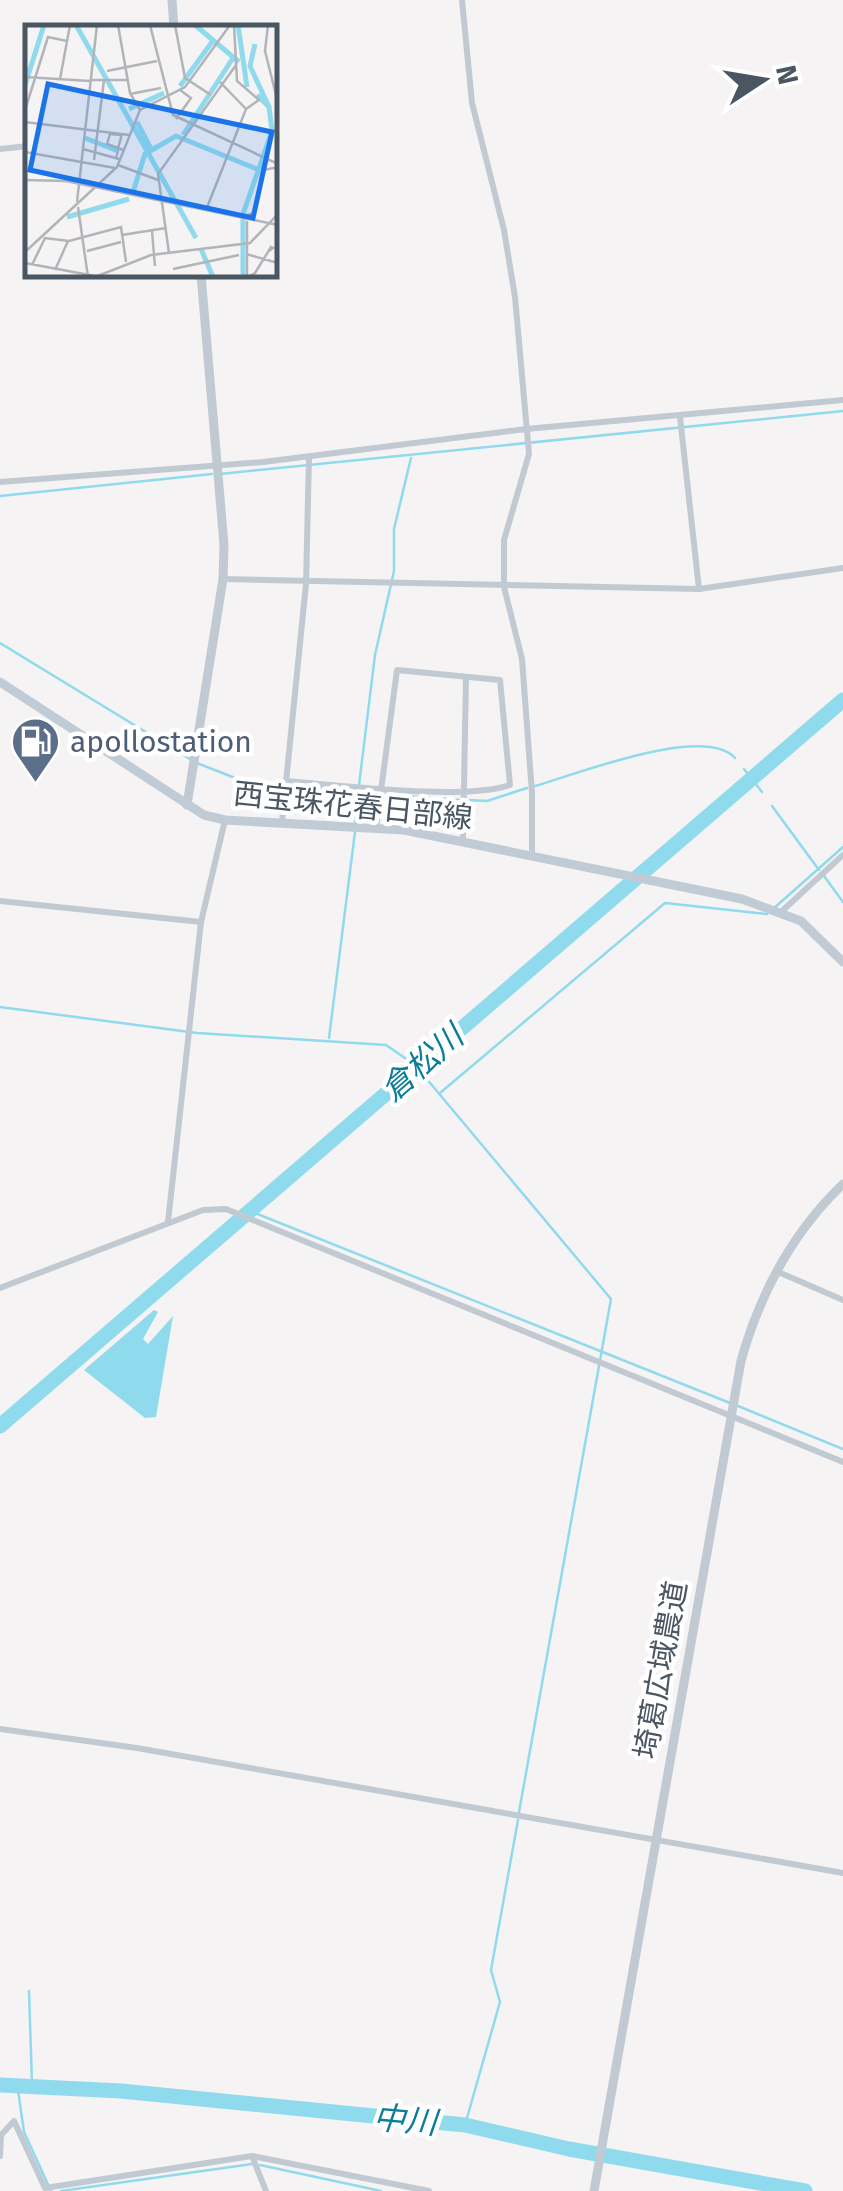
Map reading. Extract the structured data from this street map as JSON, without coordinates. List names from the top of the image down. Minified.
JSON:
{"streets":{"main road":["西宝珠花春日部線"],"street":["埼葛広域農道"]},"water":["倉松川","中川"],"places":{"fuel station":["apollostation"]},"north":"right"}
